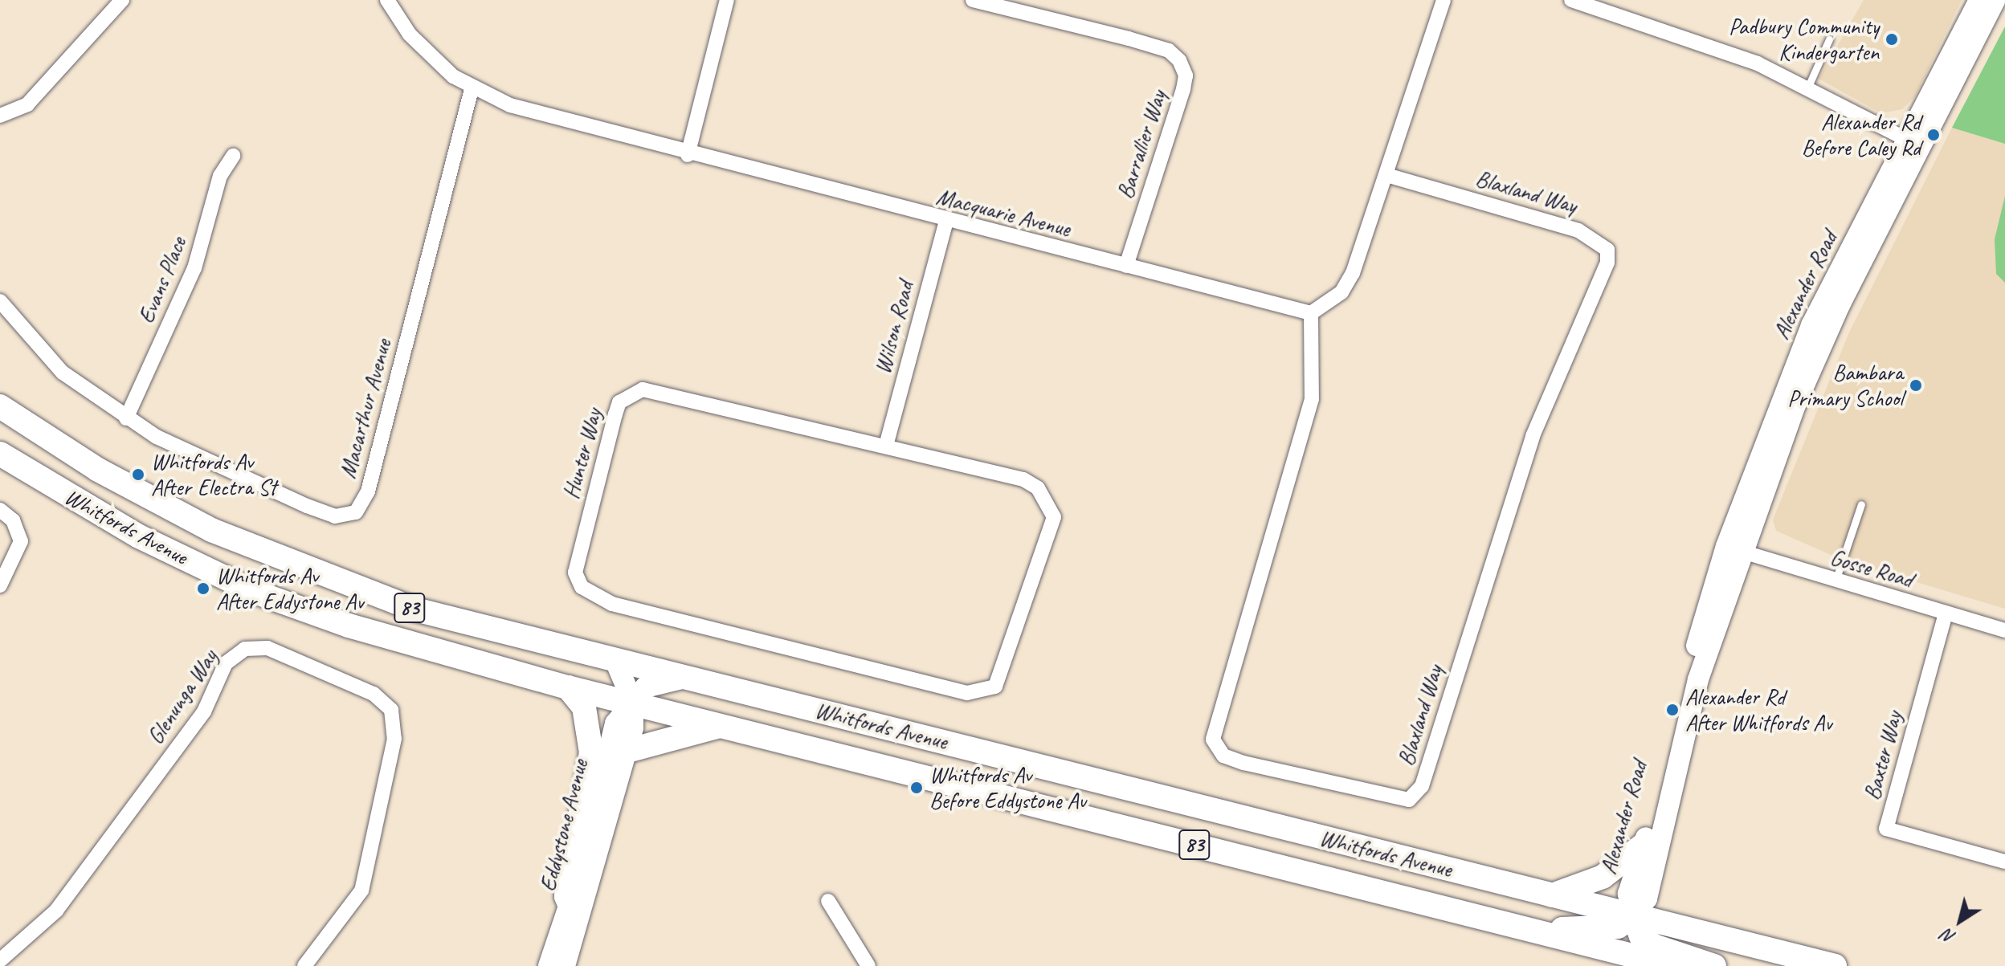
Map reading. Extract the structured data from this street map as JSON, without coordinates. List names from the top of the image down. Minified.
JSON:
{"streets":{"main road":["Whitfords Avenue","83"],"street":["Barrallier Way","Blaxland Way","Macquarie Avenue","Evans Place","Alexander Road","Wilson Road","Macarthur Avenue","Hunter Way","Gosse Road","Glenunga Way","Baxter Way","Eddystone Avenue"]},"crossings":[["Barrallier Way","Macquarie Avenue"],["Blaxland Way","Macquarie Avenue"],["Macquarie Avenue","Wilson Road"],["Macquarie Avenue","Macarthur Avenue"],["Evans Place","Macarthur Avenue"],["Alexander Road","Whitfords Avenue"],["Alexander Road","Gosse Road"],["Wilson Road","Hunter Way"],["Whitfords Avenue","Eddystone Avenue"],["Gosse Road","Baxter Way"]],"places":["Padbury Community Kindergarten","Alexander Rd Before Caley Rd","Bambara Primary School","Whitfords Av After Electra St","Whitfords Av After Eddystone Av","Alexander Rd After Whitfords Av","Whitfords Av Before Eddystone Av"],"north":"bottom left"}
